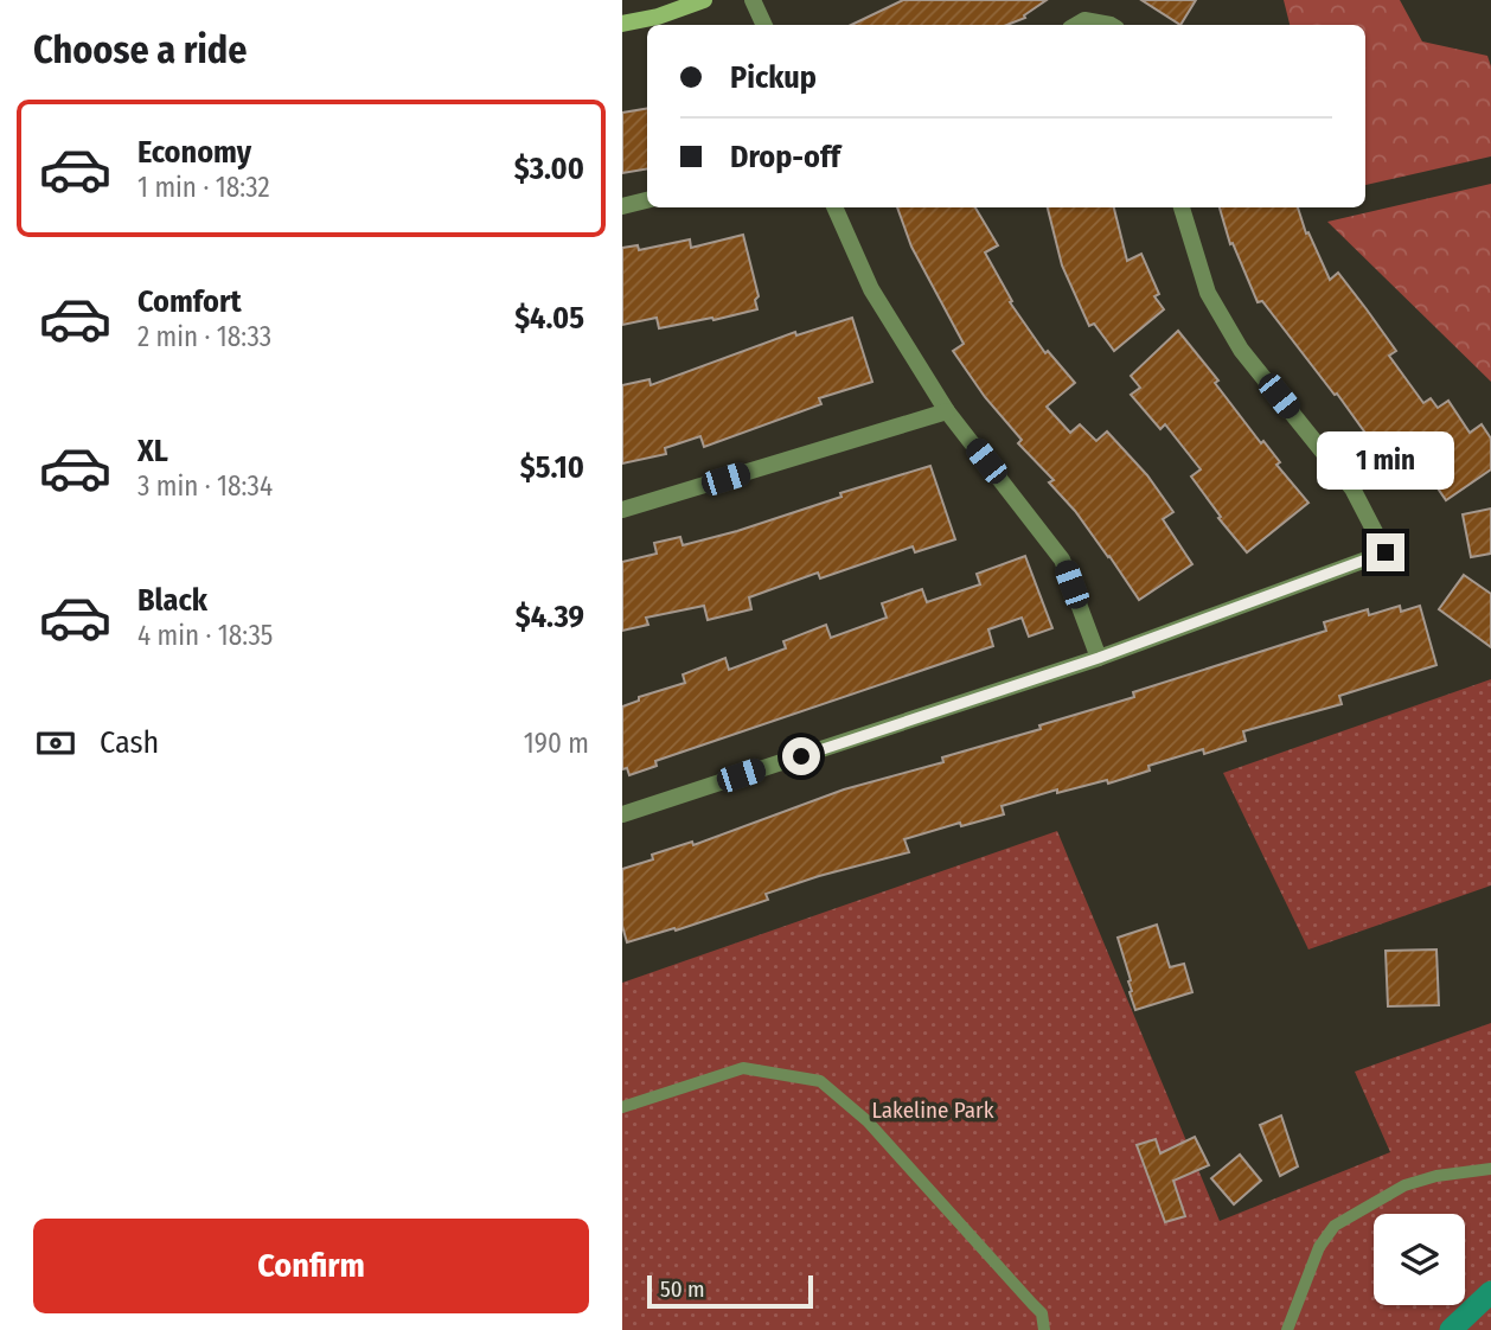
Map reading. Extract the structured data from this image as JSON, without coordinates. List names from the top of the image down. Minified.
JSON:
{"parks":["Lakeline Park"],"scale_bar":"50 m","page":{"heading":"Choose a ride","banner":["Pickup","Drop-off"],"list":[{"name":"Economy","note":"1 min · 18:32","value":"$3.00"},{"name":"Comfort","note":"2 min · 18:33","value":"$4.05"},{"name":"XL","note":"3 min · 18:34","value":"$5.10"},{"name":"Black","note":"4 min · 18:35","value":"$4.39"}],"bubble":"1 min","pay":["Cash","190 m"],"buttons":"Confirm","scale":"50 m"}}
